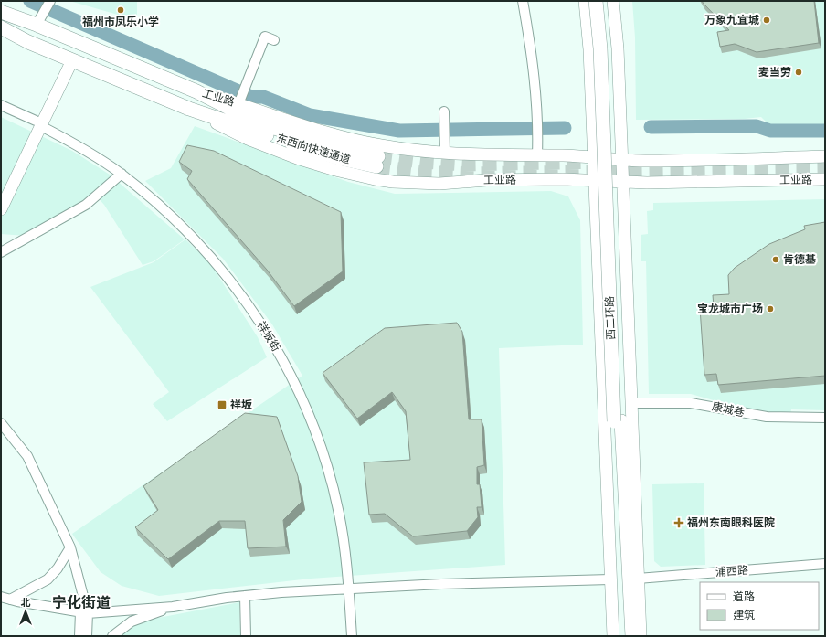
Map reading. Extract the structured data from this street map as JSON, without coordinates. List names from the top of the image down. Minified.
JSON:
{"streets":{"highway":["工业路","东西向快速通道","西二环路"],"street":["祥坂街","康城巷","浦西路"]},"crossings":[["工业路","东西向快速通道"]],"districts":["宁化街道"],"places":{"other":["福州市凤乐小学","万象九宜城","麦当劳","肯德基","宝龙城市广场"],"transit":["祥坂"],"health":["福州东南眼科医院"]},"legend":["道路","建筑"],"north":"top"}
